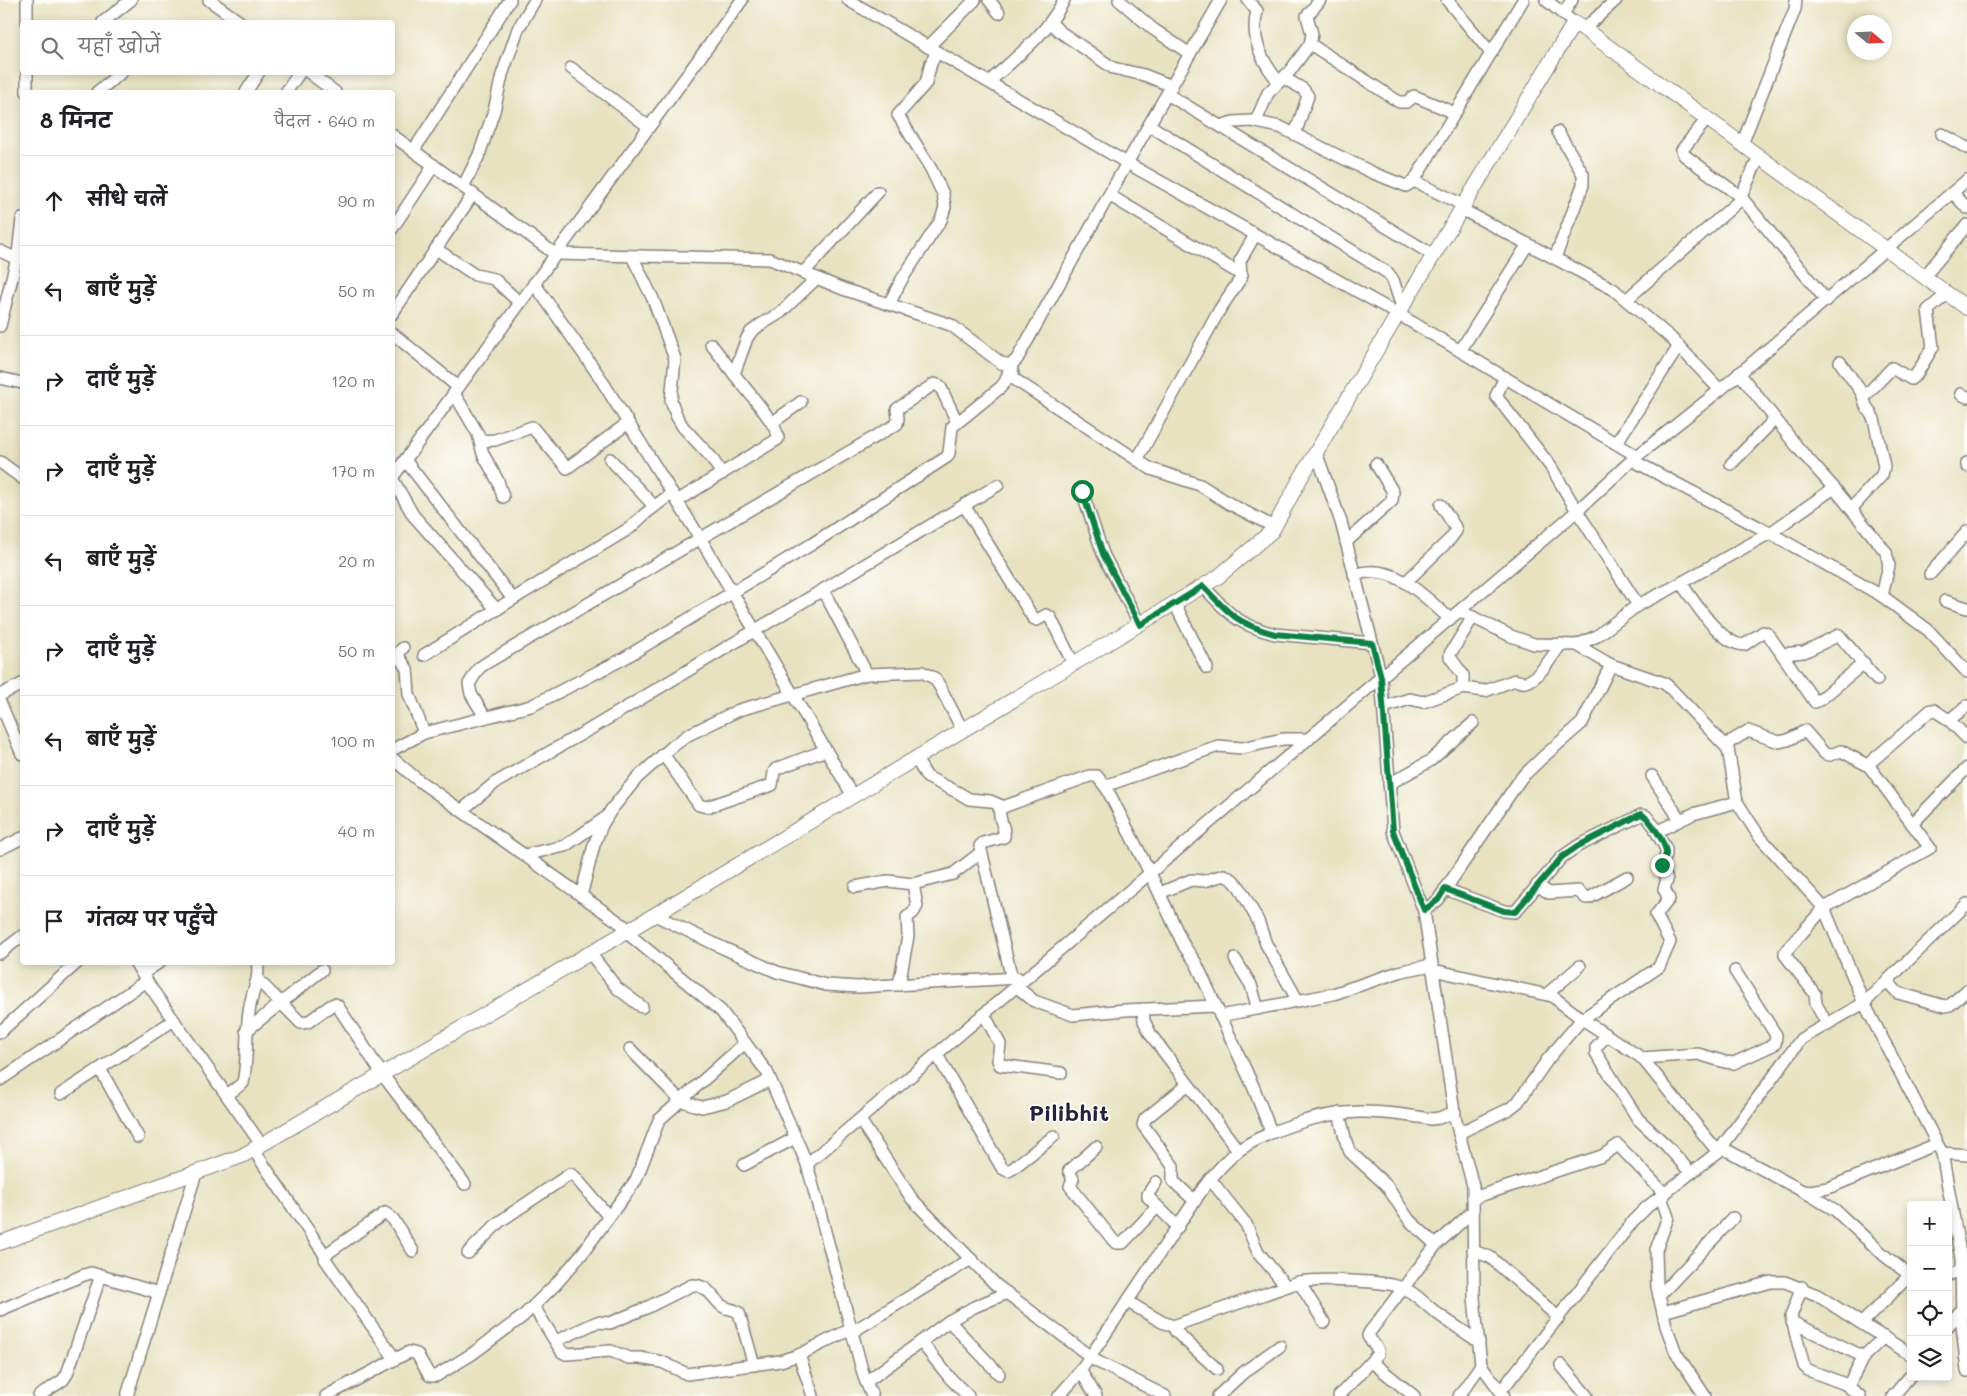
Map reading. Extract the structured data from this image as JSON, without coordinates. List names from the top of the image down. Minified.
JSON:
{"districts":["Pilibhit"],"north":"right","page":{"search":"यहाँ खोजें","heading":["8 मिनट","पैदल · 640 m"],"list":[["सीधे चलें","90 m"],["बाएँ मुड़ें","50 m"],["दाएँ मुड़ें","120 m"],["दाएँ मुड़ें","170 m"],["बाएँ मुड़ें","20 m"],["दाएँ मुड़ें","50 m"],["बाएँ मुड़ें","100 m"],["दाएँ मुड़ें","40 m"],"गंतव्य पर पहुँचे"],"map_buttons":["+","−"]}}
